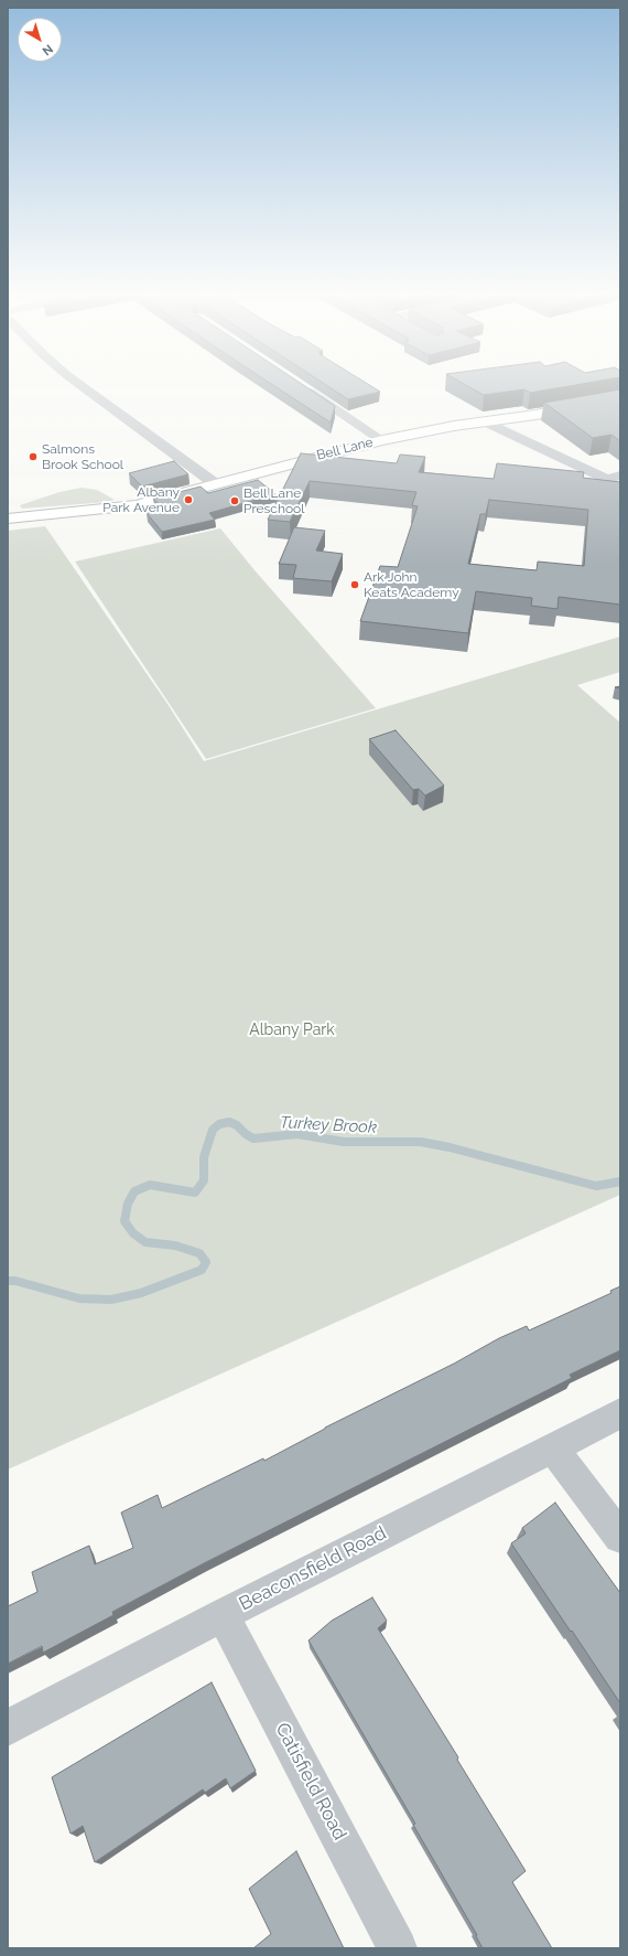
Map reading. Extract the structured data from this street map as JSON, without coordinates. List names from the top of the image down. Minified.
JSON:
{"streets":{"street":["Bell Lane","Beaconsfield Road","Catisfield Road"]},"crossings":[["Beaconsfield Road","Catisfield Road"]],"water":["Turkey Brook"],"parks":["Albany Park"],"places":["Salmons Brook School","Albany Park Avenue","Bell Lane Preschool","Ark John Keats Academy"],"north":"bottom right"}
